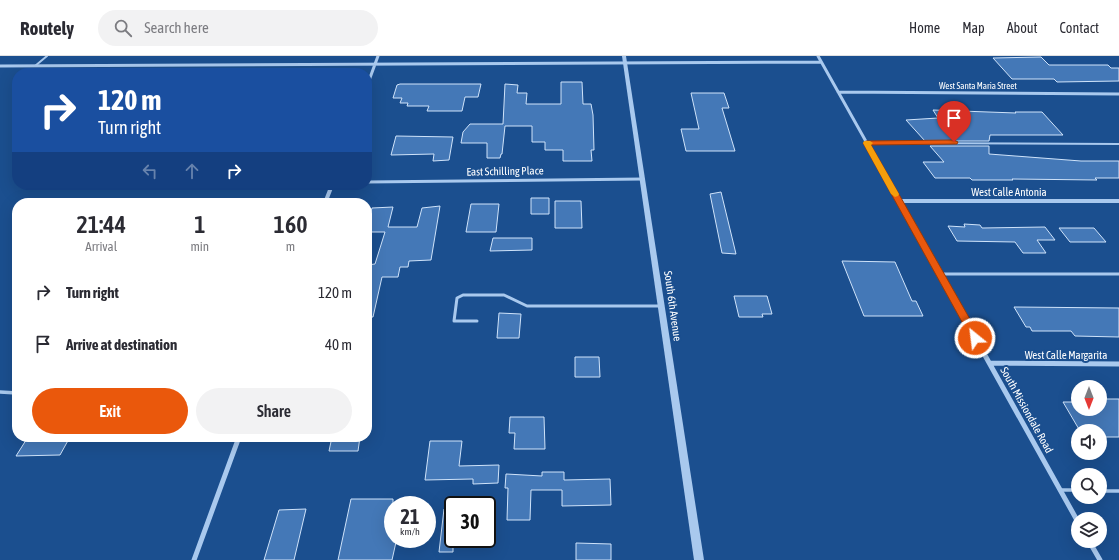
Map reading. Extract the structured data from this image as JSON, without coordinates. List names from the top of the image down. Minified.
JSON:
{"streets":{"street":["West Santa Maria Street","East Schilling Place","West Calle Antonia","South 6th Avenue","West Calle Margarita","South Missiondale Road"]},"crossings":[["West Santa Maria Street","South Missiondale Road"],["East Schilling Place","South 6th Avenue"],["West Calle Antonia","South Missiondale Road"],["West Calle Margarita","South Missiondale Road"]],"north":"bottom","page":{"header":"Routely","search":"Search here","nav":["Home","Map","About","Contact"],"turn":["120 m","Turn right"],"eta":["21:44","Arrival","1","min","160","m"],"list":[{"name":"Turn right","value":"120 m"},{"name":"Arrive at destination","value":"40 m"}],"buttons":["Exit","Share"],"speed":"21 km/h","limit":"30"}}
